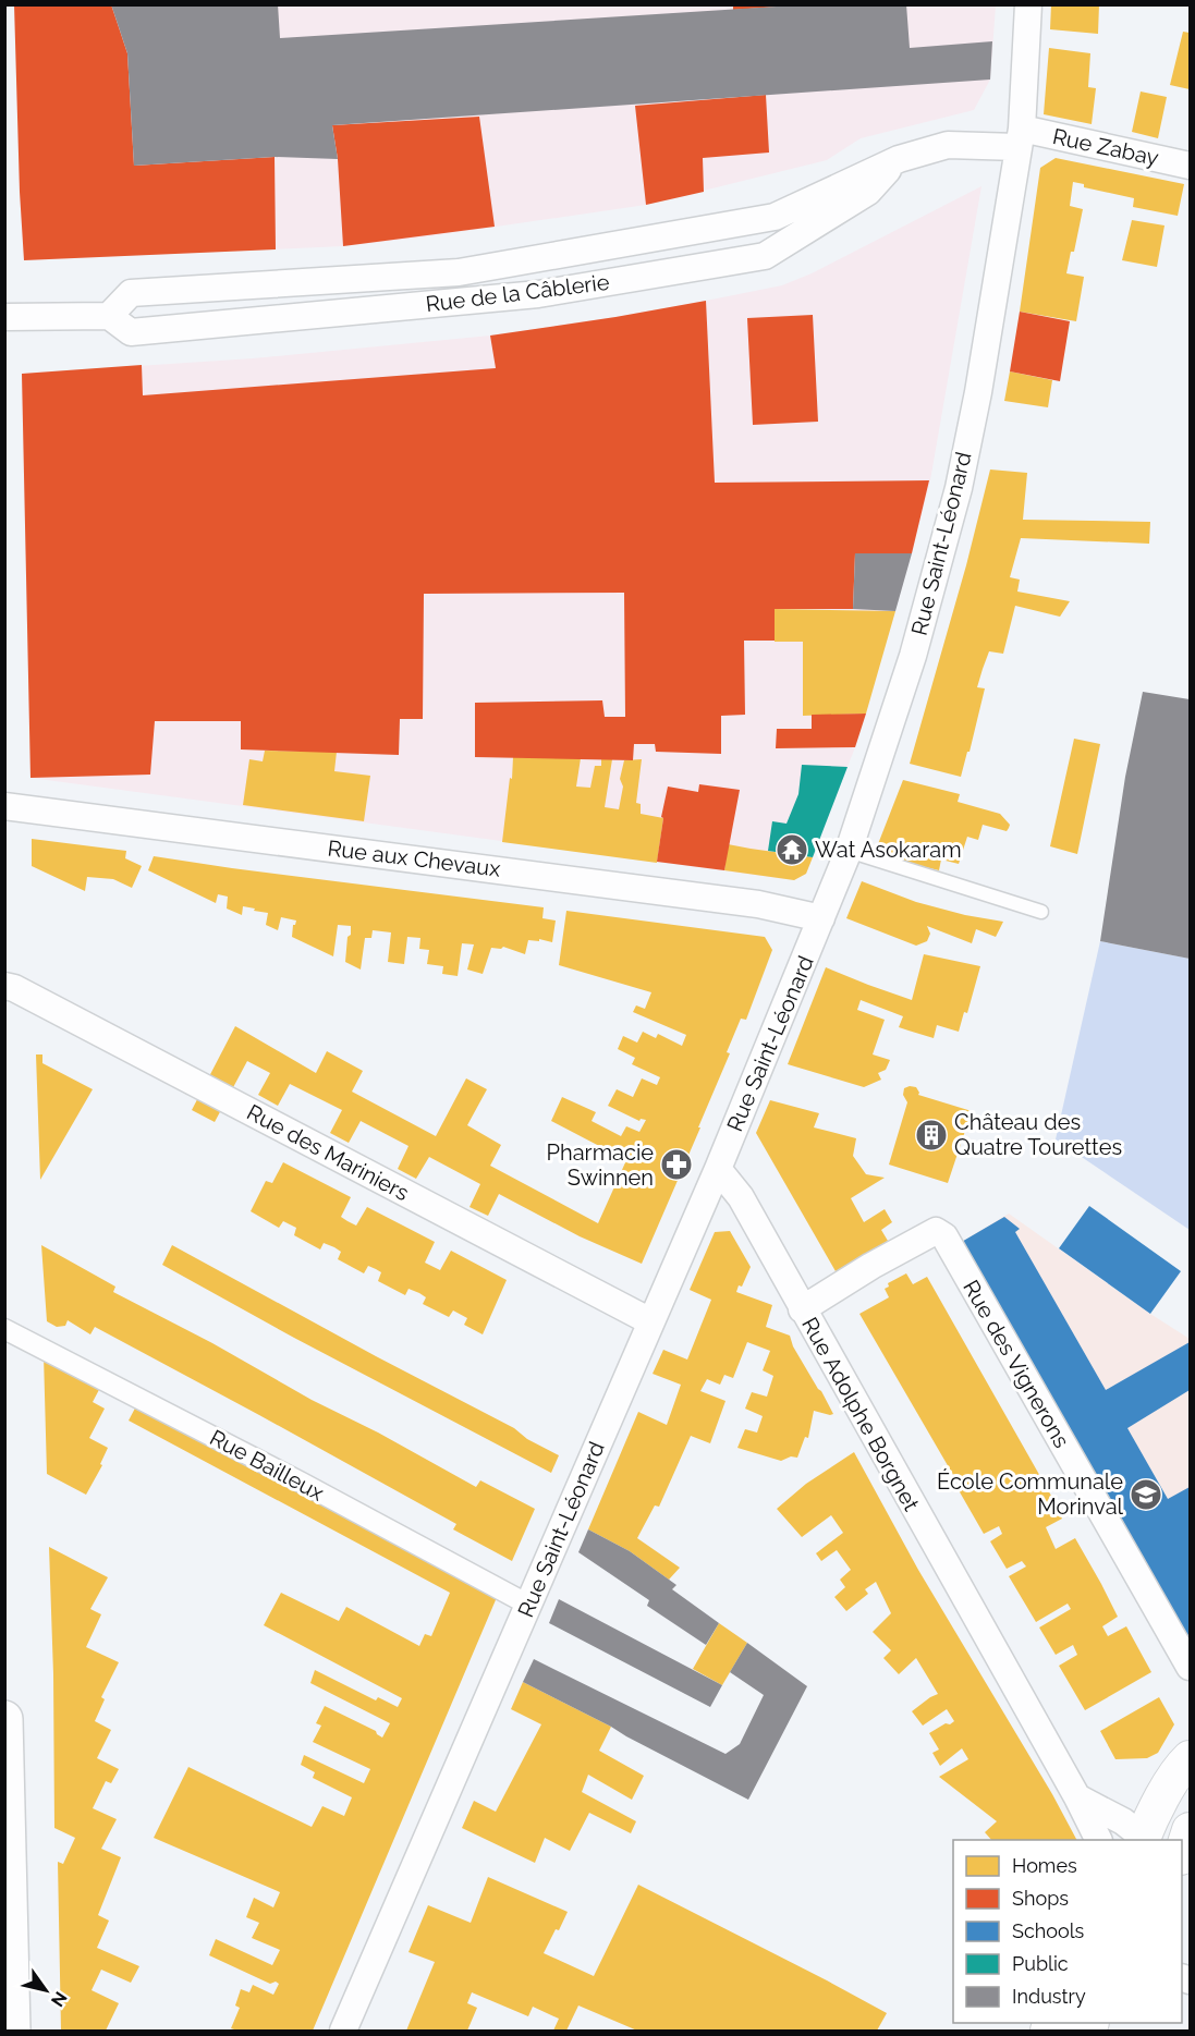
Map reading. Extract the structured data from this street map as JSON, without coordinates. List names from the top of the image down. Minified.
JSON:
{"streets":{"street":["Rue Zabay","Rue de la Câblerie","Rue Saint-Léonard","Rue aux Chevaux","Rue des Mariniers","Rue des Vignerons","Rue Adolphe Borgnet","Rue Bailleux"]},"crossings":[["Rue Zabay","Rue de la Câblerie"],["Rue Zabay","Rue Saint-Léonard"],["Rue de la Câblerie","Rue Saint-Léonard"],["Rue Saint-Léonard","Rue aux Chevaux"],["Rue Saint-Léonard","Rue des Mariniers"],["Rue Saint-Léonard","Rue Adolphe Borgnet"],["Rue Saint-Léonard","Rue Bailleux"],["Rue des Vignerons","Rue Adolphe Borgnet"]],"places":{"temple":["Wat Asokaram"],"building":["Château des Quatre Tourettes"],"pharmacy":["Pharmacie Swinnen"],"school or university":["École Communale Morinval"]},"legend":["Homes","Shops","Schools","Public","Industry"],"north":"bottom right"}
